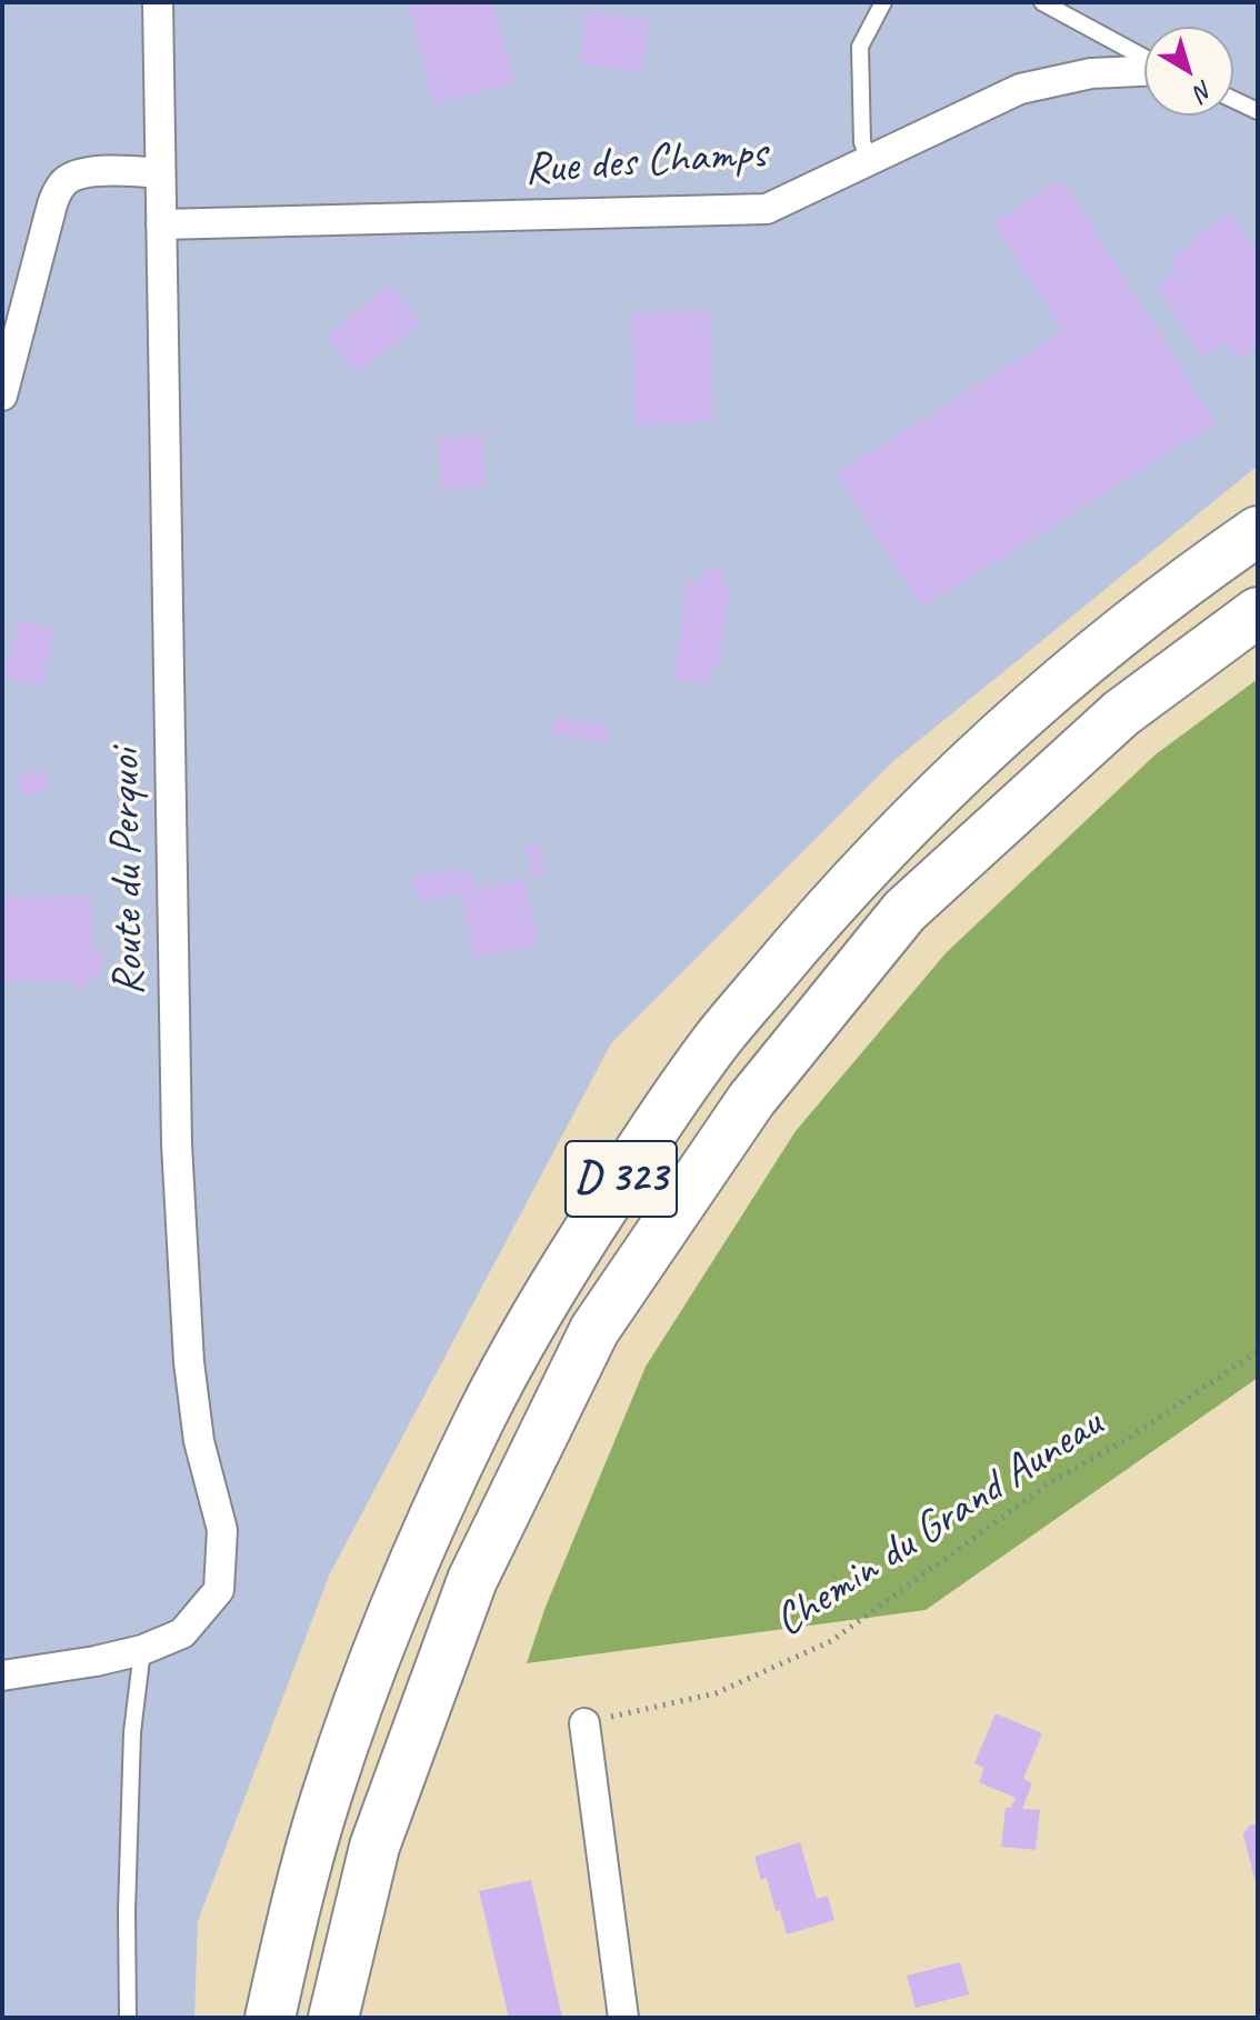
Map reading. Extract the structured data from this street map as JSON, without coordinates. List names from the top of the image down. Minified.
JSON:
{"streets":{"highway":["D 323"],"street":["Rue des Champs","Route du Perquoi"],"path":["Chemin du Grand Auneau"]},"crossings":[["Rue des Champs","Route du Perquoi"]],"north":"bottom right"}
